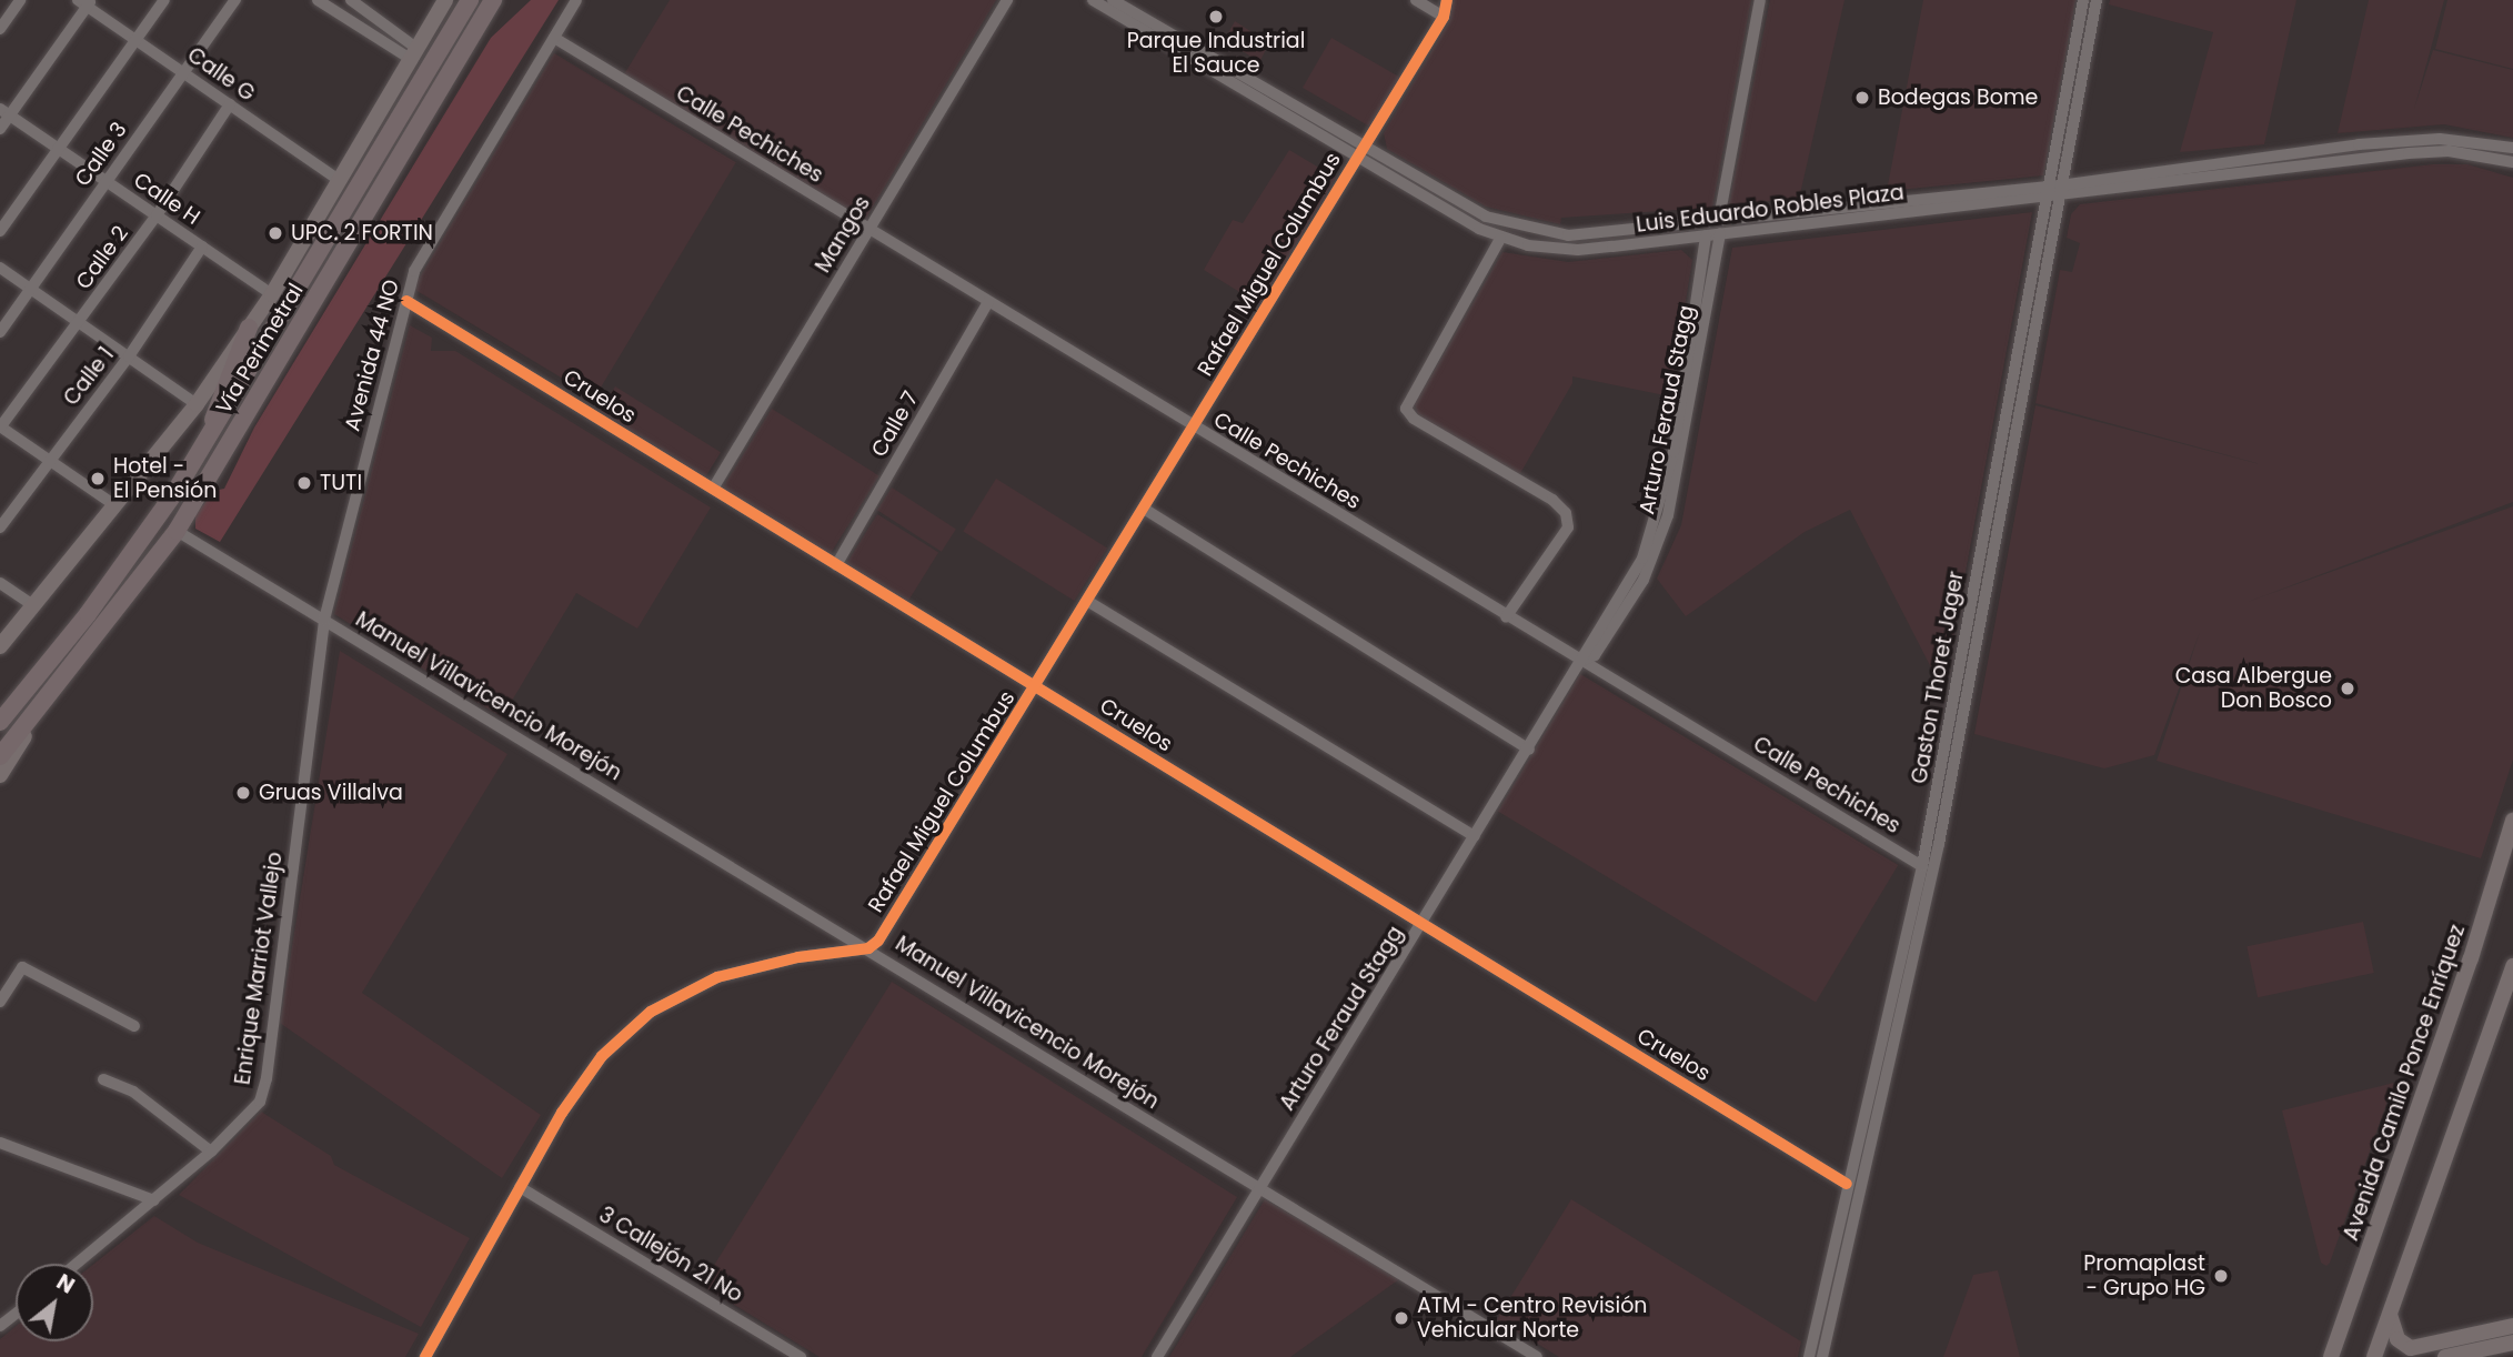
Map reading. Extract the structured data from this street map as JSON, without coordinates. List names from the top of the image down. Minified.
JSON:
{"streets":{"highway":["Vía Perimetral"],"main road":["Avenida Camilo Ponce Enríquez"],"street":["Calle G","Calle Pechiches","Calle 3","Calle H","Luis Eduardo Robles Plaza","Mangos","Calle 2","Rafael Miguel Columbus","Avenida 44 NO","Calle 1","Cruelos","Arturo Feraud Stagg","Calle 7","Gaston Thoret Jager","Manuel Villavicencio Morejón","Enrique Marriot Vallejo","3 Callejón 21 No"]},"crossings":[["Calle G","Calle 3"],["Calle G","Calle 2"],["Calle G","Vía Perimetral"],["Calle Pechiches","Mangos"],["Calle Pechiches","Rafael Miguel Columbus"],["Calle Pechiches","Avenida 44 NO"],["Calle Pechiches","Arturo Feraud Stagg"],["Calle Pechiches","Calle 7"],["Calle Pechiches","Gaston Thoret Jager"],["Calle 3","Calle H"],["Calle H","Calle 2"],["Calle H","Vía Perimetral"],["Calle H","Calle 1"],["Luis Eduardo Robles Plaza","Rafael Miguel Columbus"],["Luis Eduardo Robles Plaza","Arturo Feraud Stagg"],["Luis Eduardo Robles Plaza","Gaston Thoret Jager"],["Mangos","Cruelos"],["Rafael Miguel Columbus","Cruelos"],["Rafael Miguel Columbus","Manuel Villavicencio Morejón"],["Vía Perimetral","Manuel Villavicencio Morejón"],["Avenida 44 NO","Cruelos"],["Avenida 44 NO","Manuel Villavicencio Morejón"],["Avenida 44 NO","Enrique Marriot Vallejo"],["Cruelos","Arturo Feraud Stagg"],["Cruelos","Calle 7"],["Cruelos","Gaston Thoret Jager"],["Arturo Feraud Stagg","Manuel Villavicencio Morejón"],["Manuel Villavicencio Morejón","Enrique Marriot Vallejo"]],"places":["Parque Industrial El Sauce","Bodegas Bome","UPC. 2 FORTIN","Hotel - El Pensión","TUTI","Casa Albergue Don Bosco","Gruas Villalva","Promaplast - Grupo HG","ATM - Centro Revisión Vehicular Norte"],"north":"top right"}
